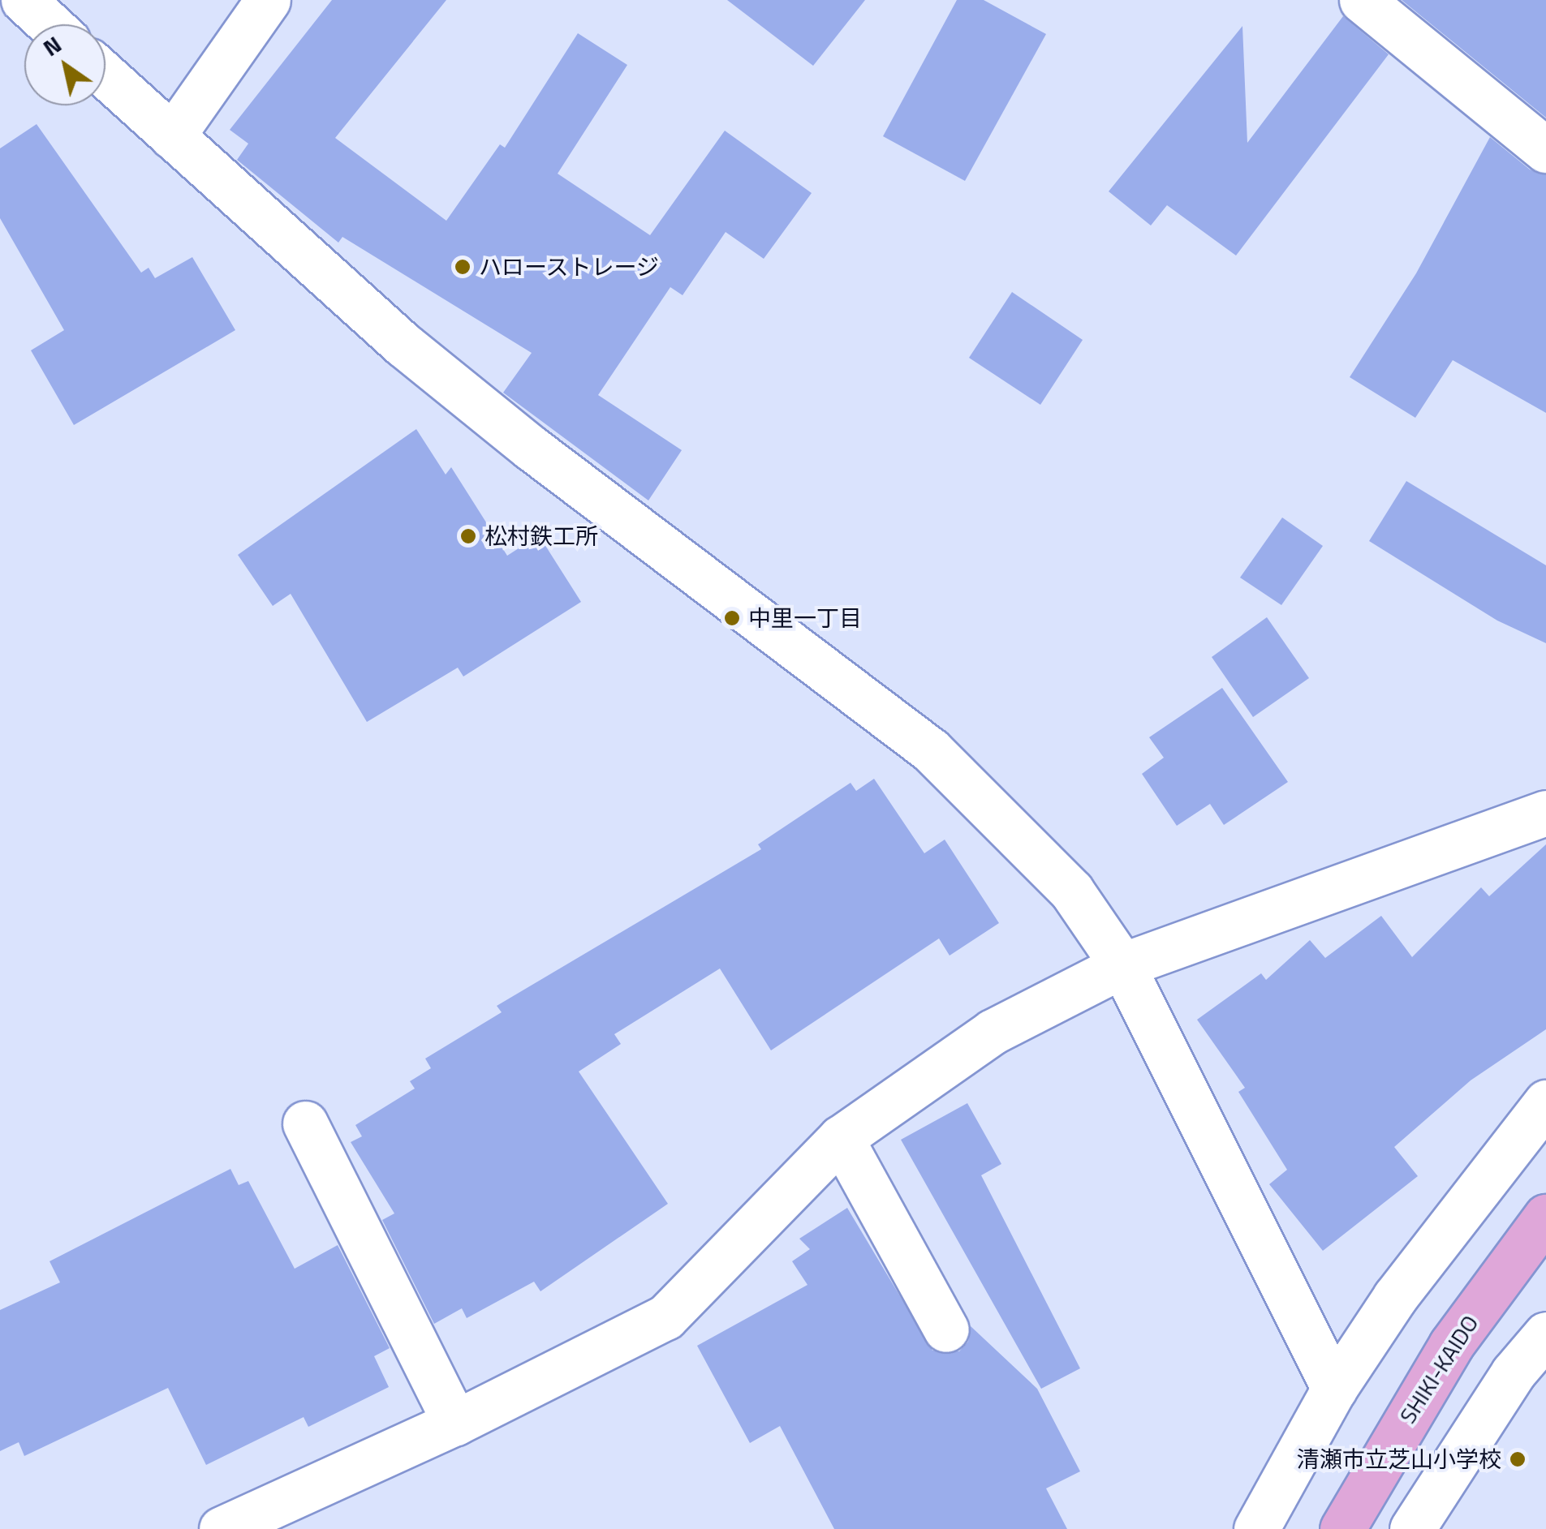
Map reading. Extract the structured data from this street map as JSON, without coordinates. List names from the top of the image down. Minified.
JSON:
{"streets":{"main road":["SHIKI-KAIDO"]},"places":["ハローストレージ","松村鉄工所","中里一丁目","清瀬市立芝山小学校"],"north":"top left"}
